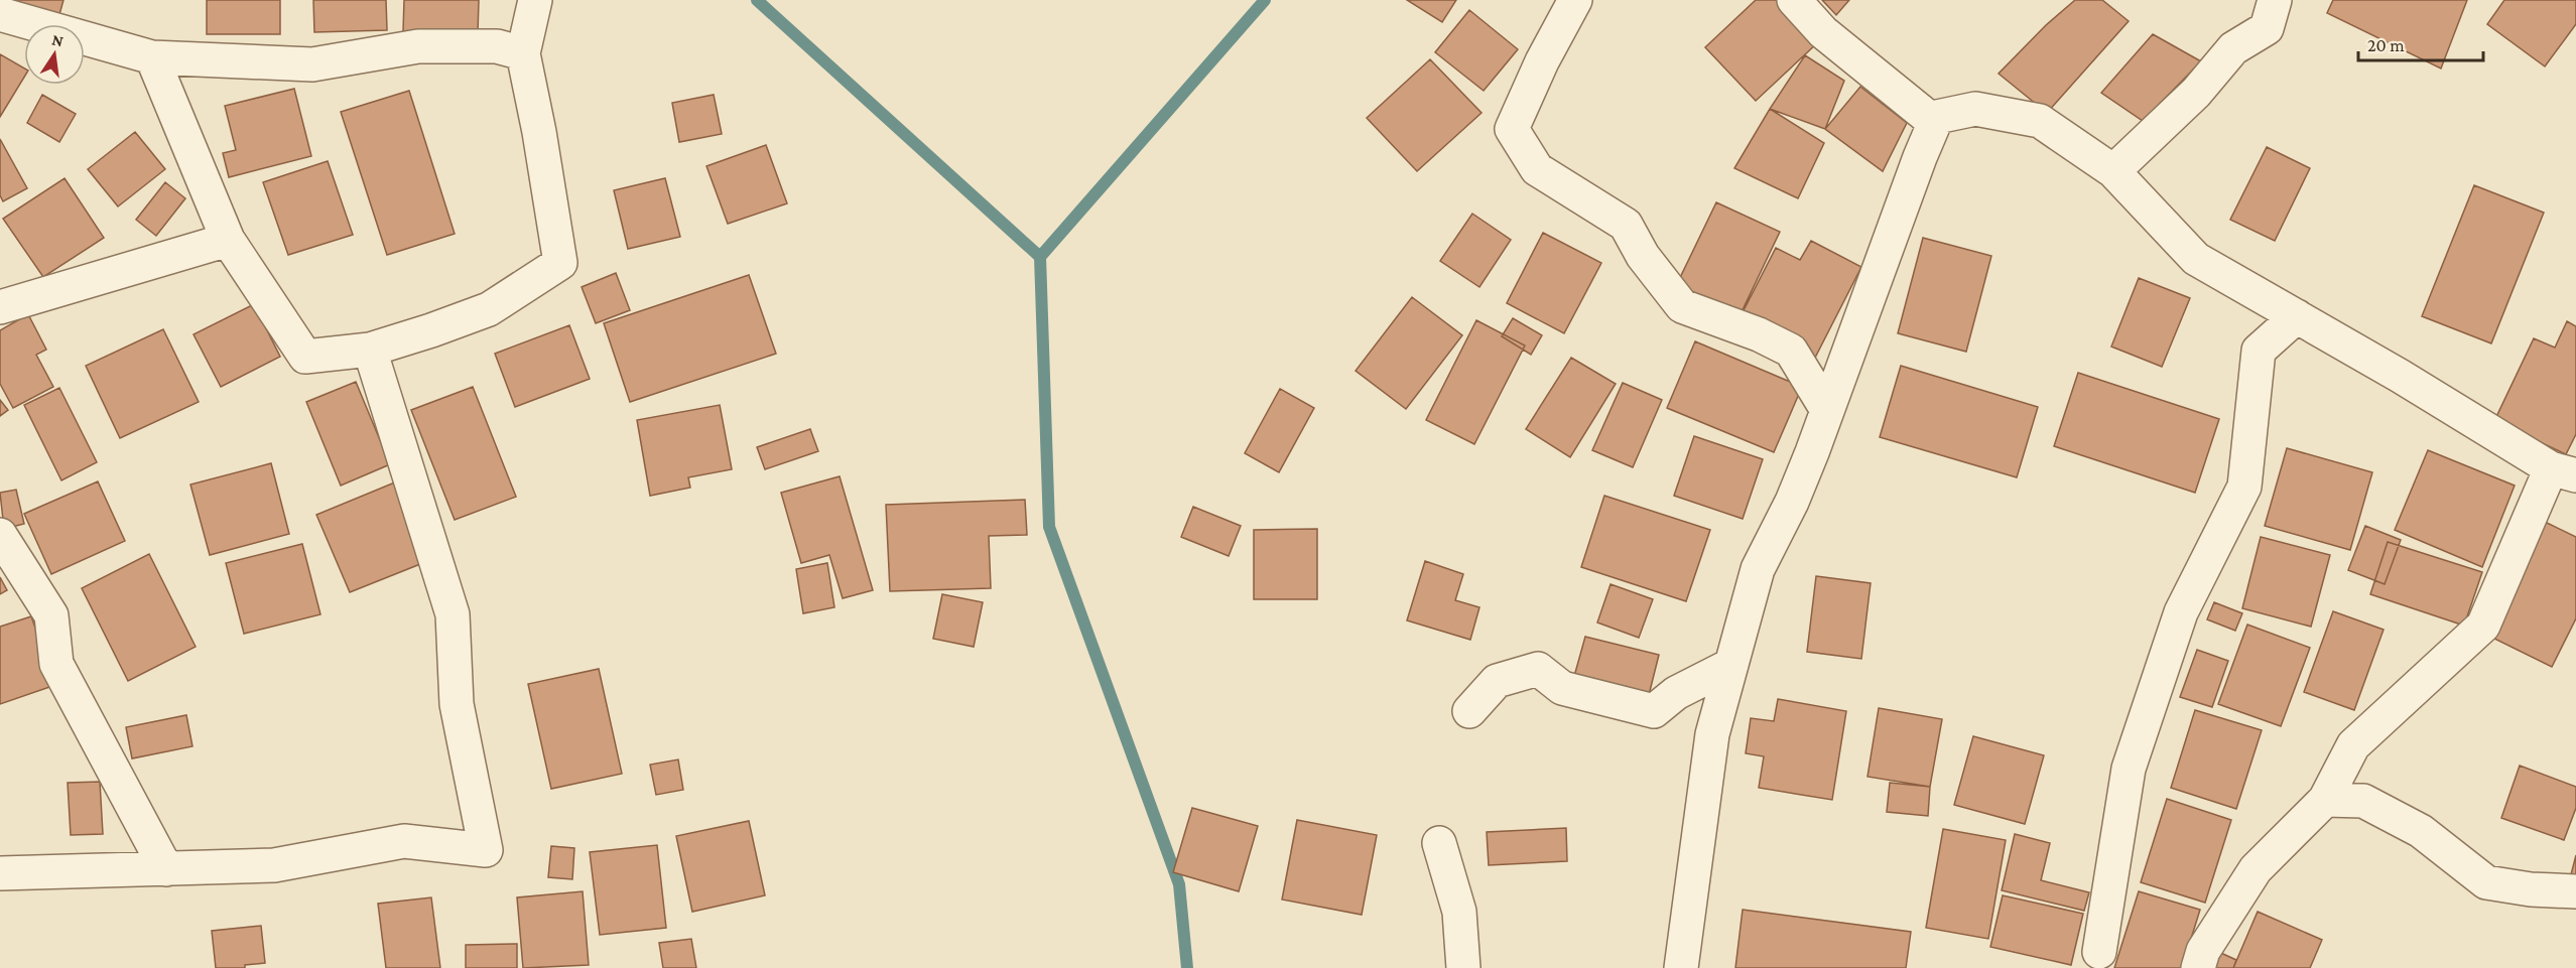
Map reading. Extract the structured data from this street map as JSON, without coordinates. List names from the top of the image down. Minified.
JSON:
{"scale_bar":"20 m","north":"top"}
